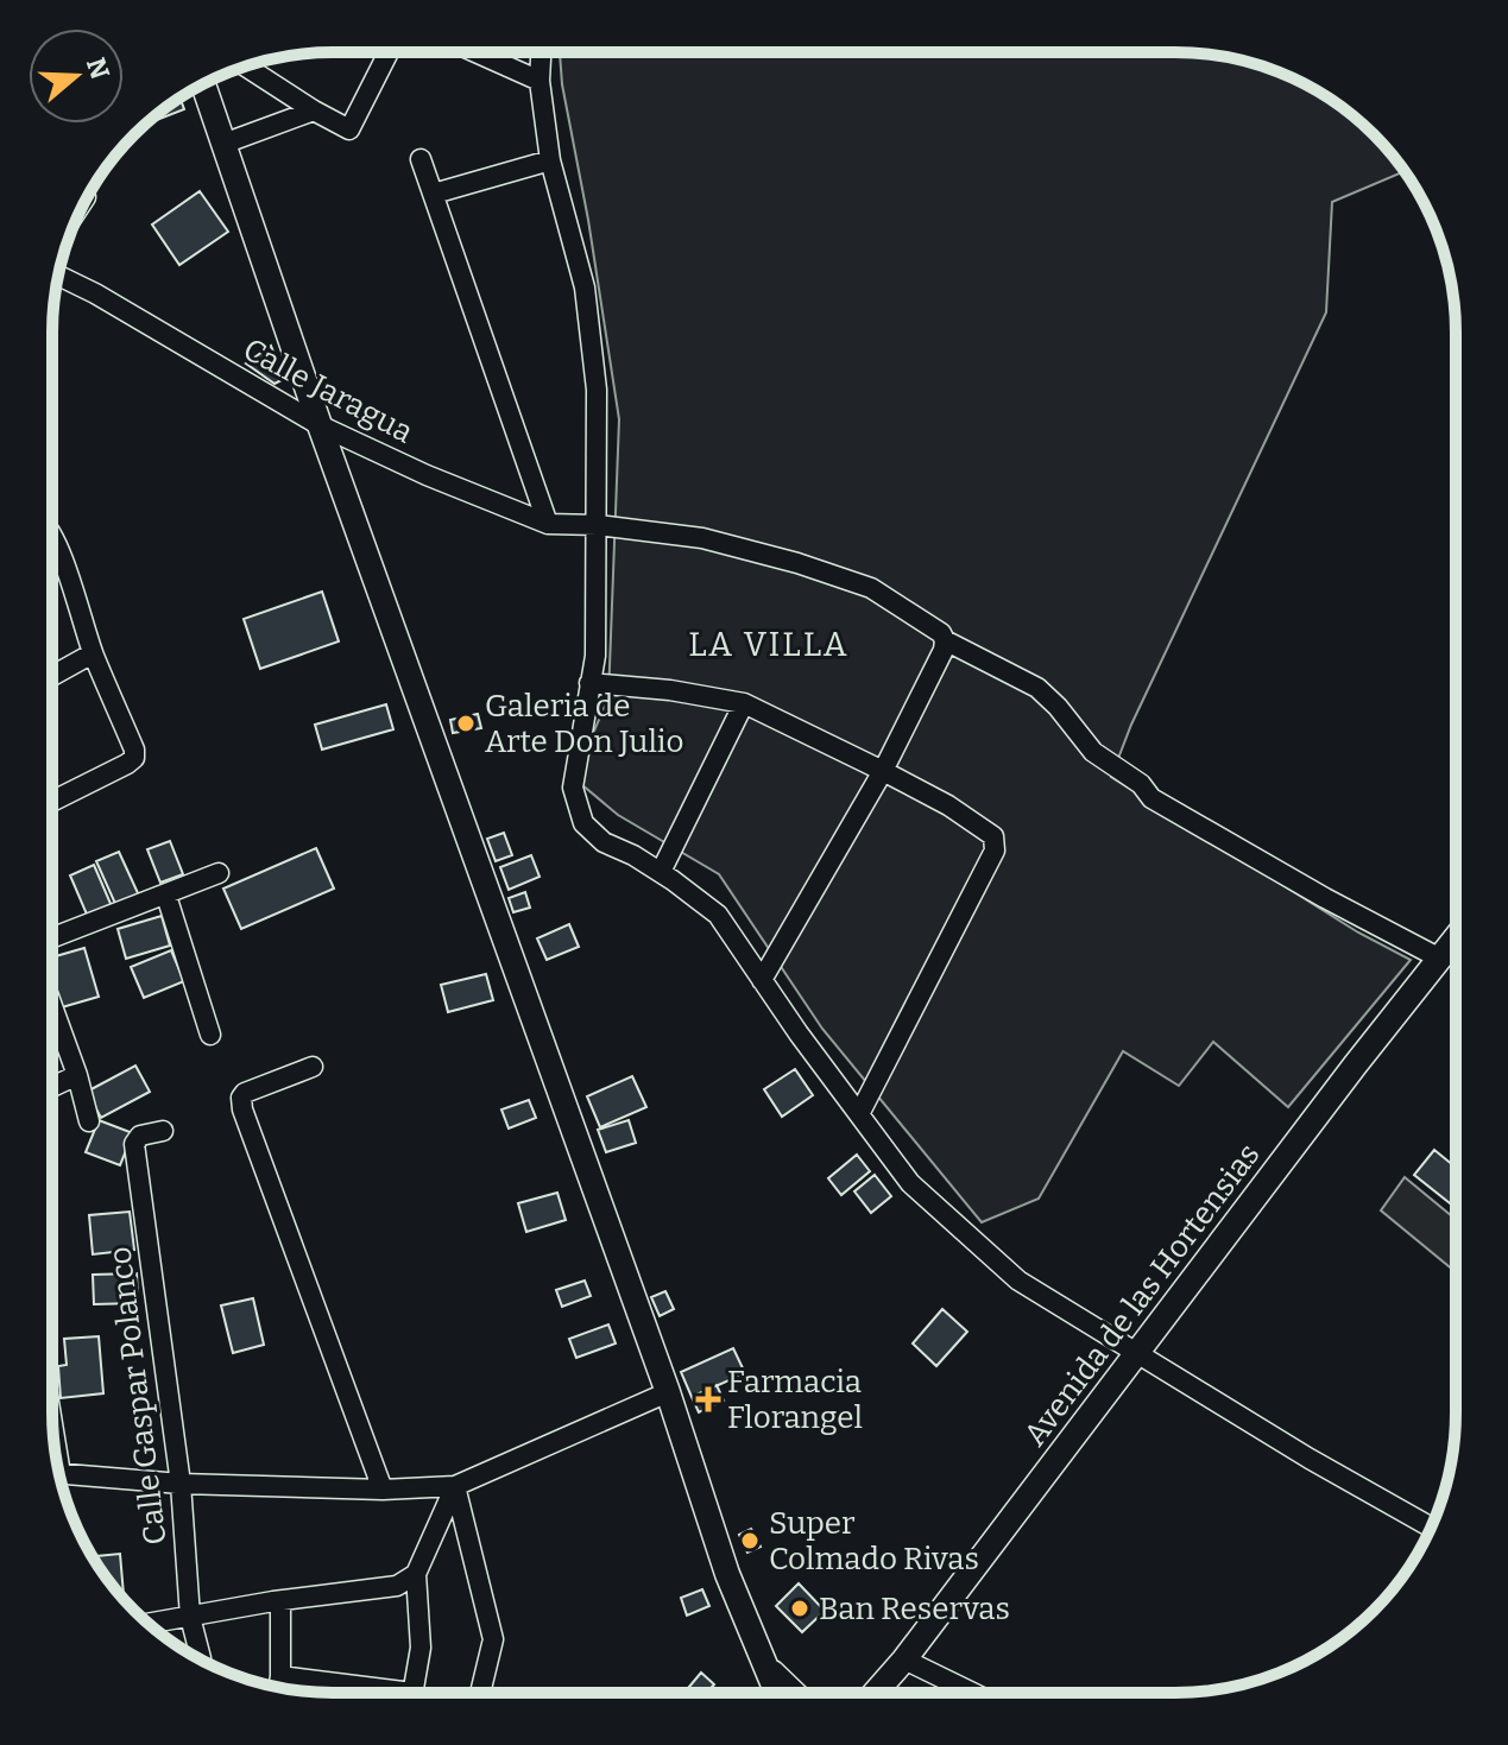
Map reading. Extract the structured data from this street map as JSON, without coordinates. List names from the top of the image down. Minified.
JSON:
{"streets":{"main road":["Avenida de las Hortensias"],"street":["Calle Jaragua","Calle Gaspar Polanco"]},"crossings":[["Calle Jaragua","Avenida de las Hortensias"]],"districts":["LA VILLA"],"places":{"other":["Galeria de Arte Don Julio","Super Colmado Rivas","Ban Reservas"],"health":["Farmacia Florangel"]},"north":"right"}
